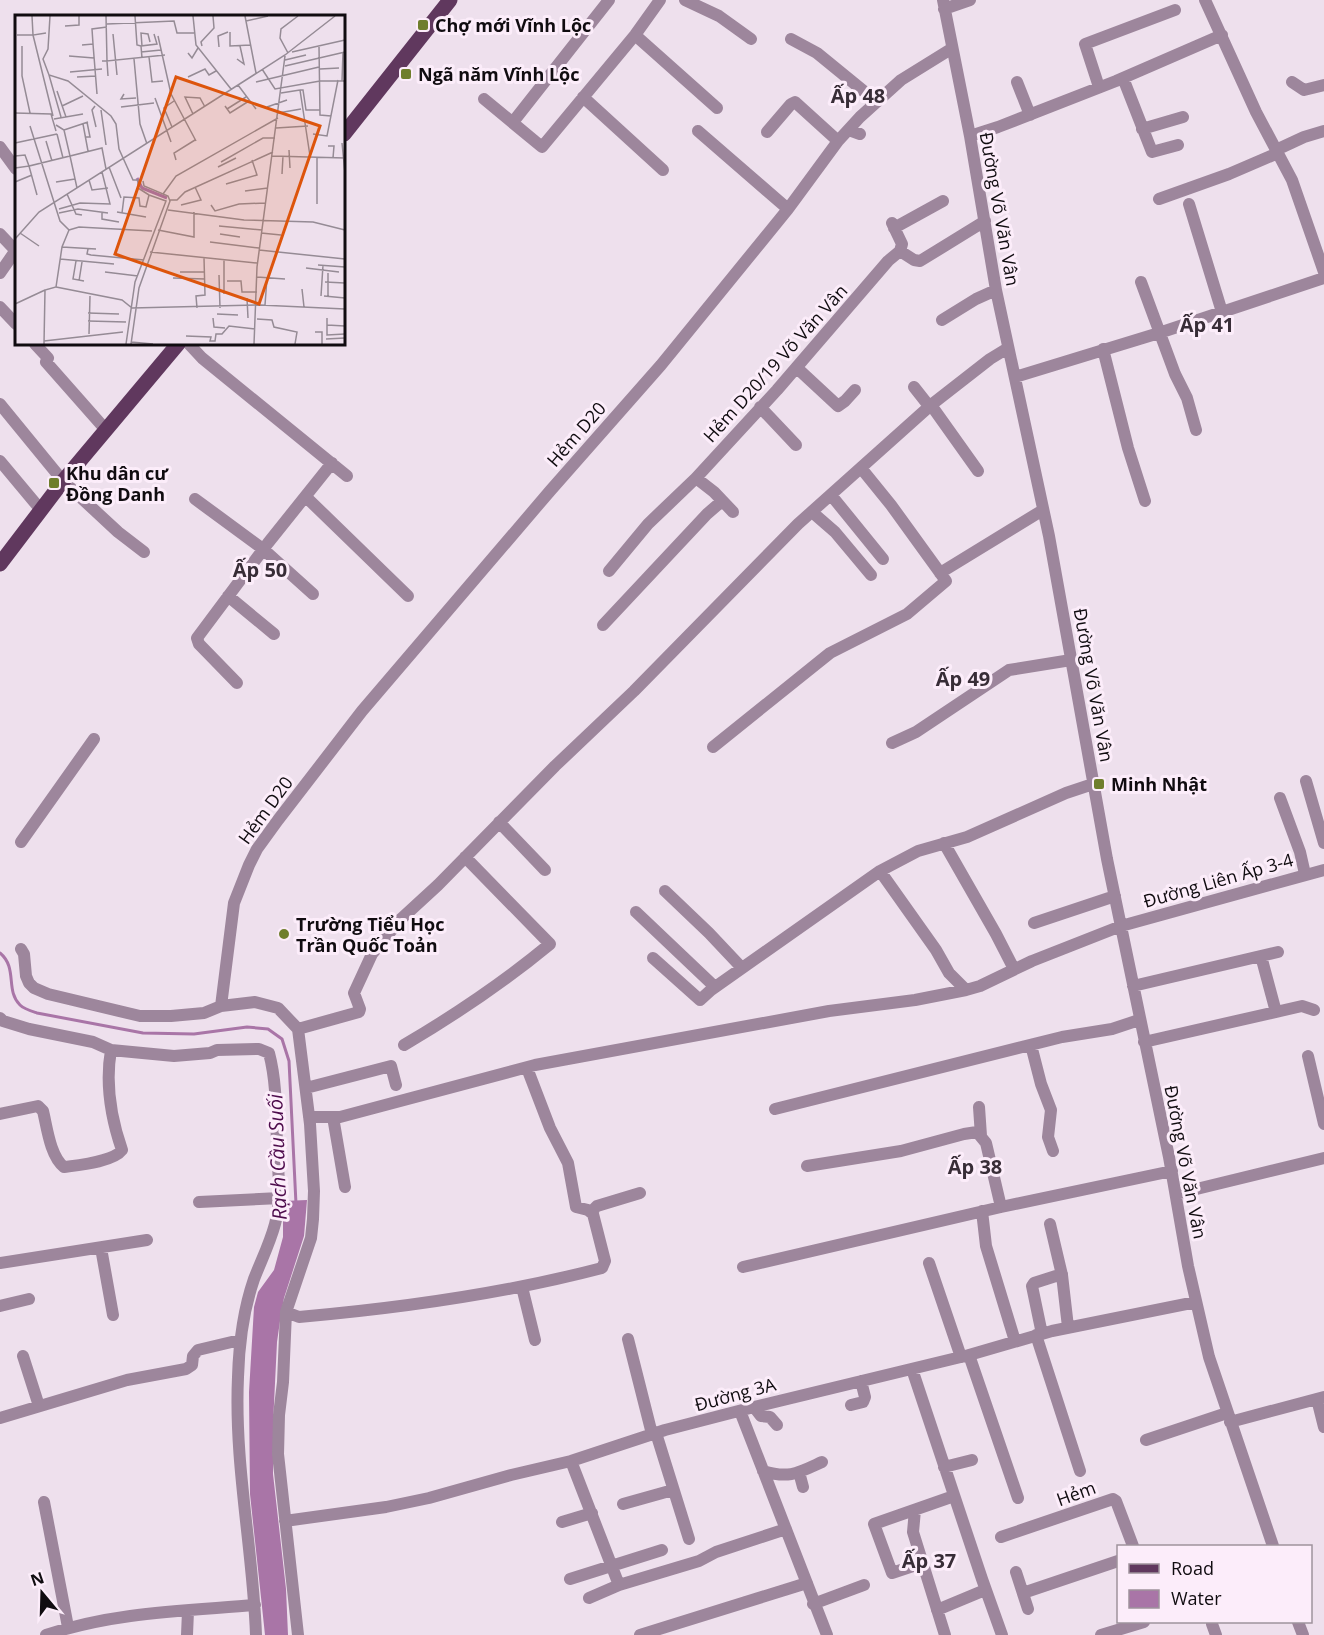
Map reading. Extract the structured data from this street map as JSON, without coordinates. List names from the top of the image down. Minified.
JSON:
{"streets":{"street":["Đường Võ Văn Vân","Hẻm D20/19 Võ Văn Vân","Hẻm D20","Đường Liên Ấp 3-4","Đường 3A","Hẻm"]},"crossings":[["Đường Võ Văn Vân","Hẻm D20"],["Đường Võ Văn Vân","Đường Liên Ấp 3-4"],["Đường Võ Văn Vân","Đường 3A"]],"districts":["Ấp 48","Ấp 41","Ấp 50","Ấp 49","Ấp 38","Ấp 37"],"water":["Rạch Cầu Suối"],"places":{"transit":["Chợ mới Vĩnh Lộc","Ngã năm Vĩnh Lộc","Khu dân cư Đồng Danh","Minh Nhật"],"other":["Trường Tiểu Học Trần Quốc Toản"]},"legend":["Road","Water"],"north":"top"}
